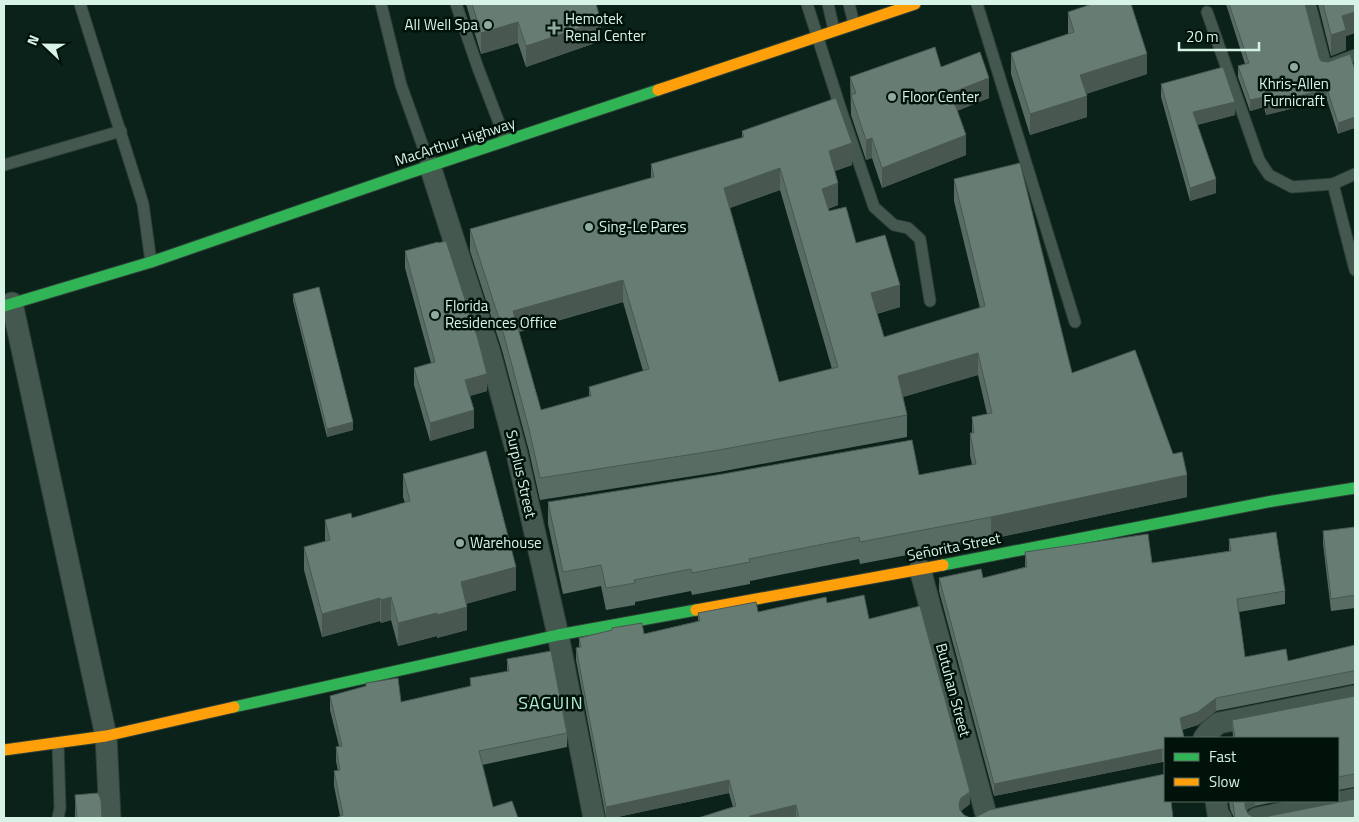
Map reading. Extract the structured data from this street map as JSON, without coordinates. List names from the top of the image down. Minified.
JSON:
{"streets":{"main road":["MacArthur Highway","Señorita Street"],"street":["Surplus Street","Butuhan Street"]},"crossings":[["MacArthur Highway","Surplus Street"],["Surplus Street","Señorita Street"],["Señorita Street","Butuhan Street"]],"districts":["SAGUIN"],"places":{"other":["All Well Spa","Khris-Allen Furnicraft","Floor Center","Sing-Le Pares","Florida Residences Office","Warehouse"],"health":["Hemotek Renal Center"]},"legend":["Fast","Slow"],"scale_bar":"20 m","north":"left"}
